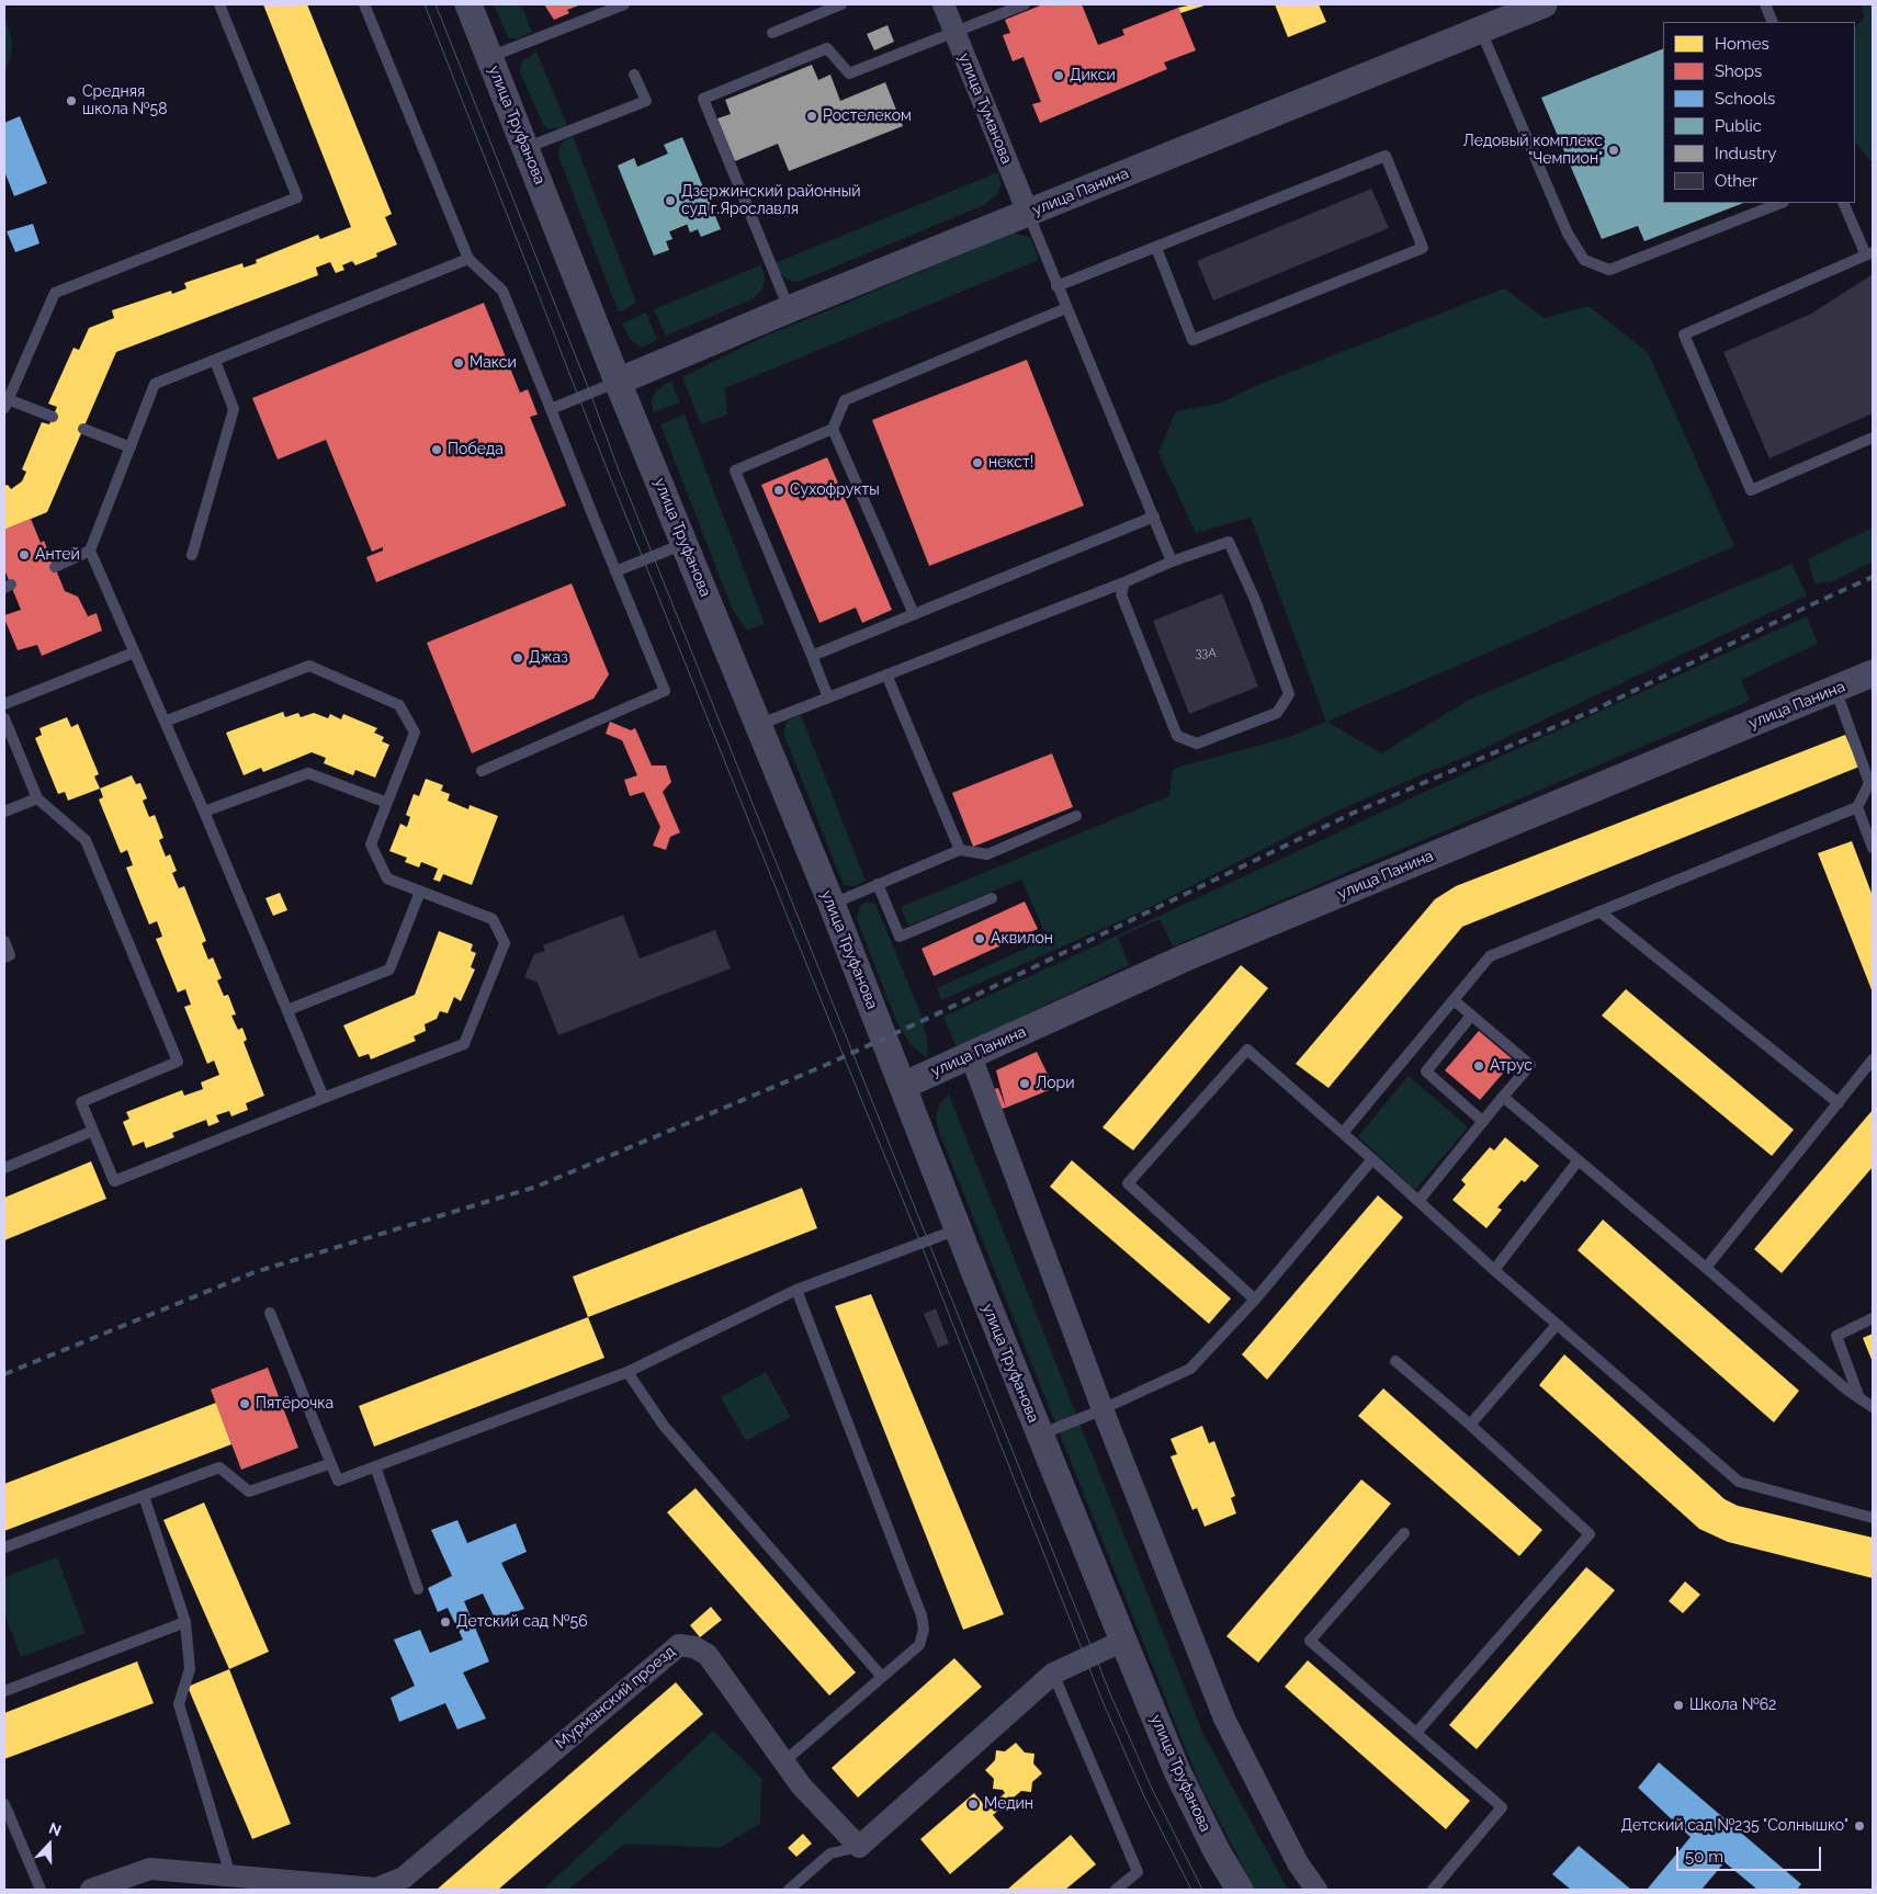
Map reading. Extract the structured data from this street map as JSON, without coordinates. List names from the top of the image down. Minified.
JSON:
{"streets":{"street":["улица Туманова","улица Труфанова","улица Панина","Мурманский проезд"]},"crossings":[["улица Туманова","улица Панина"],["улица Труфанова","улица Панина"]],"places":["Дикси","Средняя школа №58","Ростелеком","Ледовый комплекс \"Чемпион\"","Дзержинский районный суд г.Ярославля","Макси","Победа","некст!","Сухофрукты","Антей","Джаз","Аквилон","Атрус","Лори","Пятёрочка","Детский сад №56","Школа №62","Медин","Детский сад №235 \"Солнышко\""],"house_numbers":["33А"],"legend":["Homes","Shops","Schools","Public","Industry","Other"],"scale_bar":"50 m","north":"top"}
